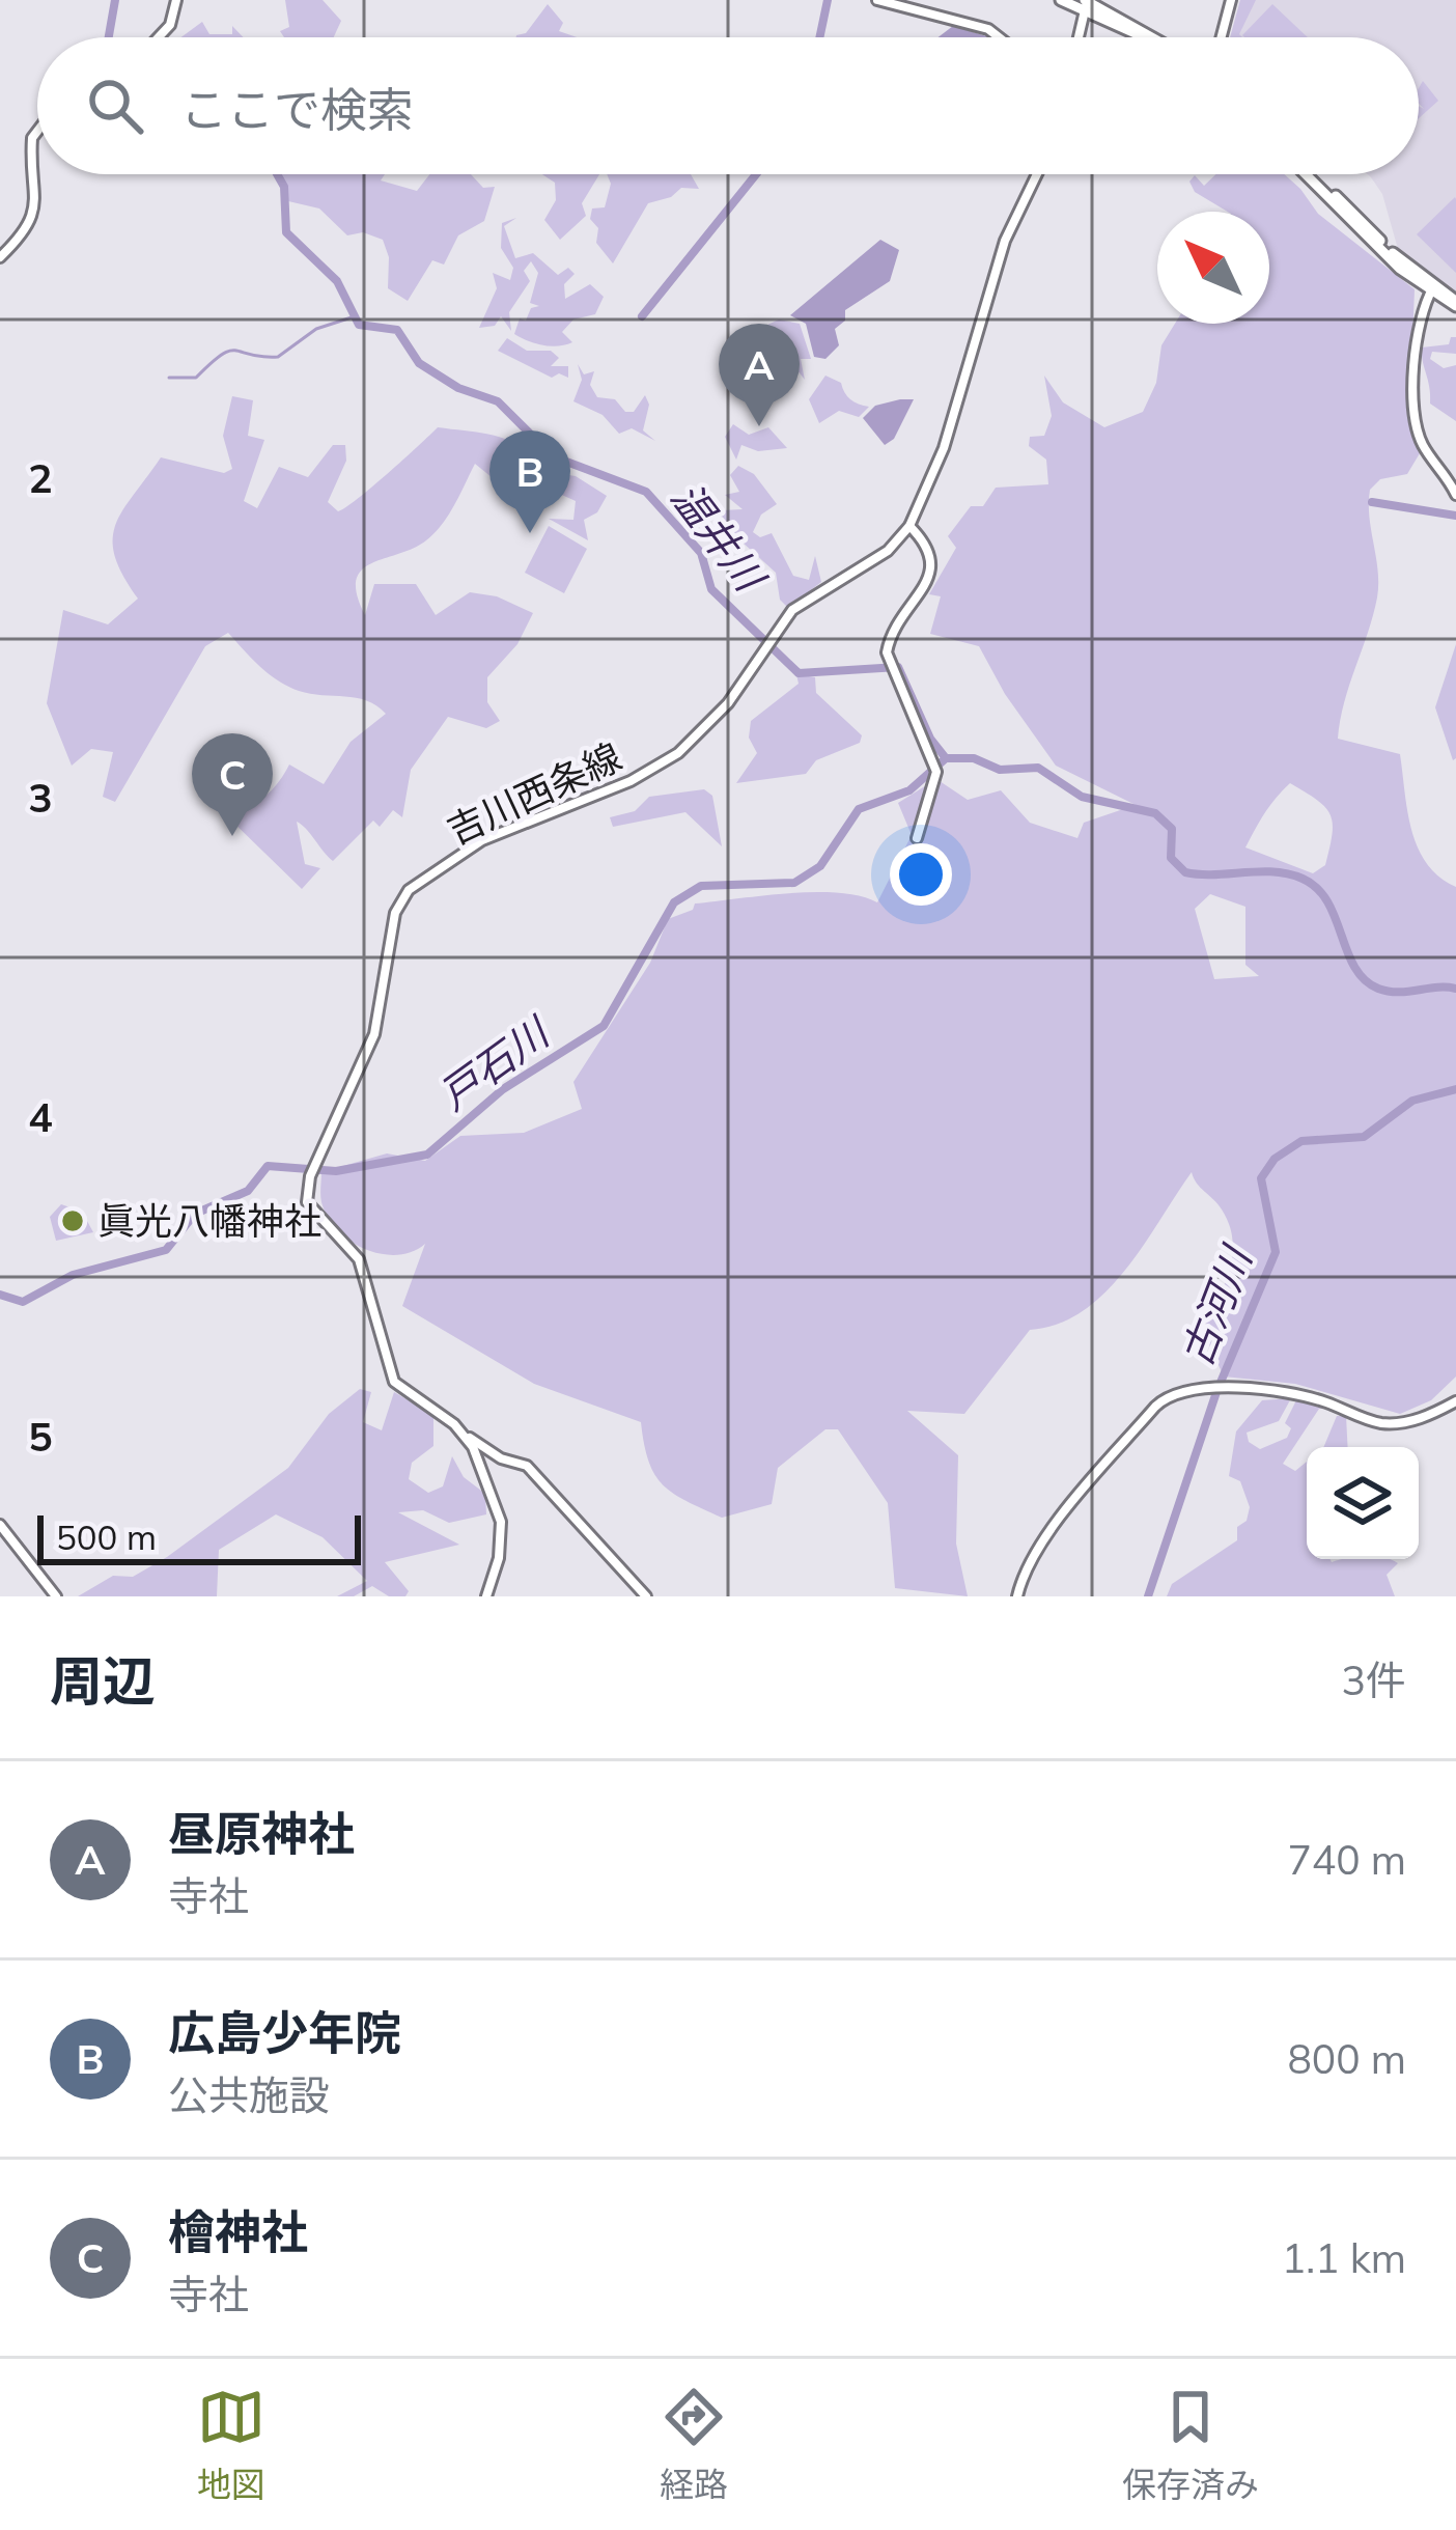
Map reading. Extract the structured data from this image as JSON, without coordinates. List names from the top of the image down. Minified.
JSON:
{"streets":{"main road":["吉川西条線"]},"water":["温井川","戸石川","古河川"],"places":["眞光八幡神社"],"scale_bar":"500 m","north":"top left","page":{"search":"ここで検索","pins":["A","B","C"],"scale":"500 m","heading":["周辺","3件"],"list":[{"mark":"A","name":"昼原神社","note":"寺社","value":"740 m"},{"mark":"B","name":"広島少年院","note":"公共施設","value":"800 m"},{"mark":"C","name":"檜神社","note":"寺社","value":"1.1 km"}],"nav":["地図","経路","保存済み"]},"grid":{"rows":["2","3","4","5"]}}
